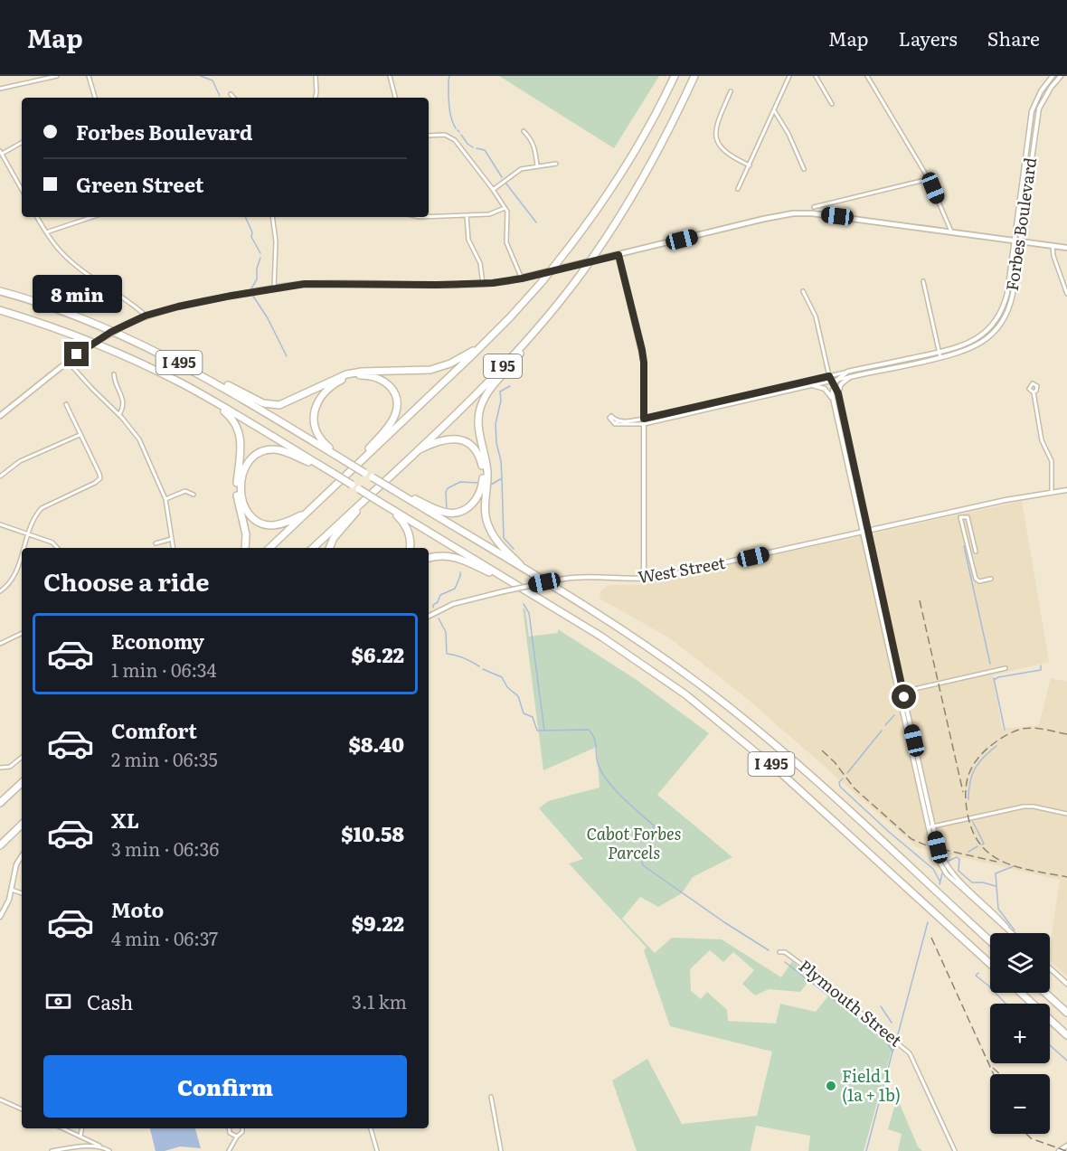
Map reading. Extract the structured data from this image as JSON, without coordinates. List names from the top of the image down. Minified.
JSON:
{"streets":{"highway":["I 495","I 95"],"street":["Forbes Boulevard","West Street","Plymouth Street"]},"parks":["Cabot Forbes Parcels"],"places":["Field 1 (1a + 1b)"],"page":{"header":"Map","nav":["Map","Layers","Share"],"banner":["Forbes Boulevard","Green Street"],"bubble":"8 min","heading":"Choose a ride","list":[{"name":"Economy","note":"1 min · 06:34","value":"$6.22"},{"name":"Comfort","note":"2 min · 06:35","value":"$8.40"},{"name":"XL","note":"3 min · 06:36","value":"$10.58"},{"name":"Moto","note":"4 min · 06:37","value":"$9.22"}],"map_buttons":["+","−"],"pay":["Cash","3.1 km"],"buttons":"Confirm"}}
